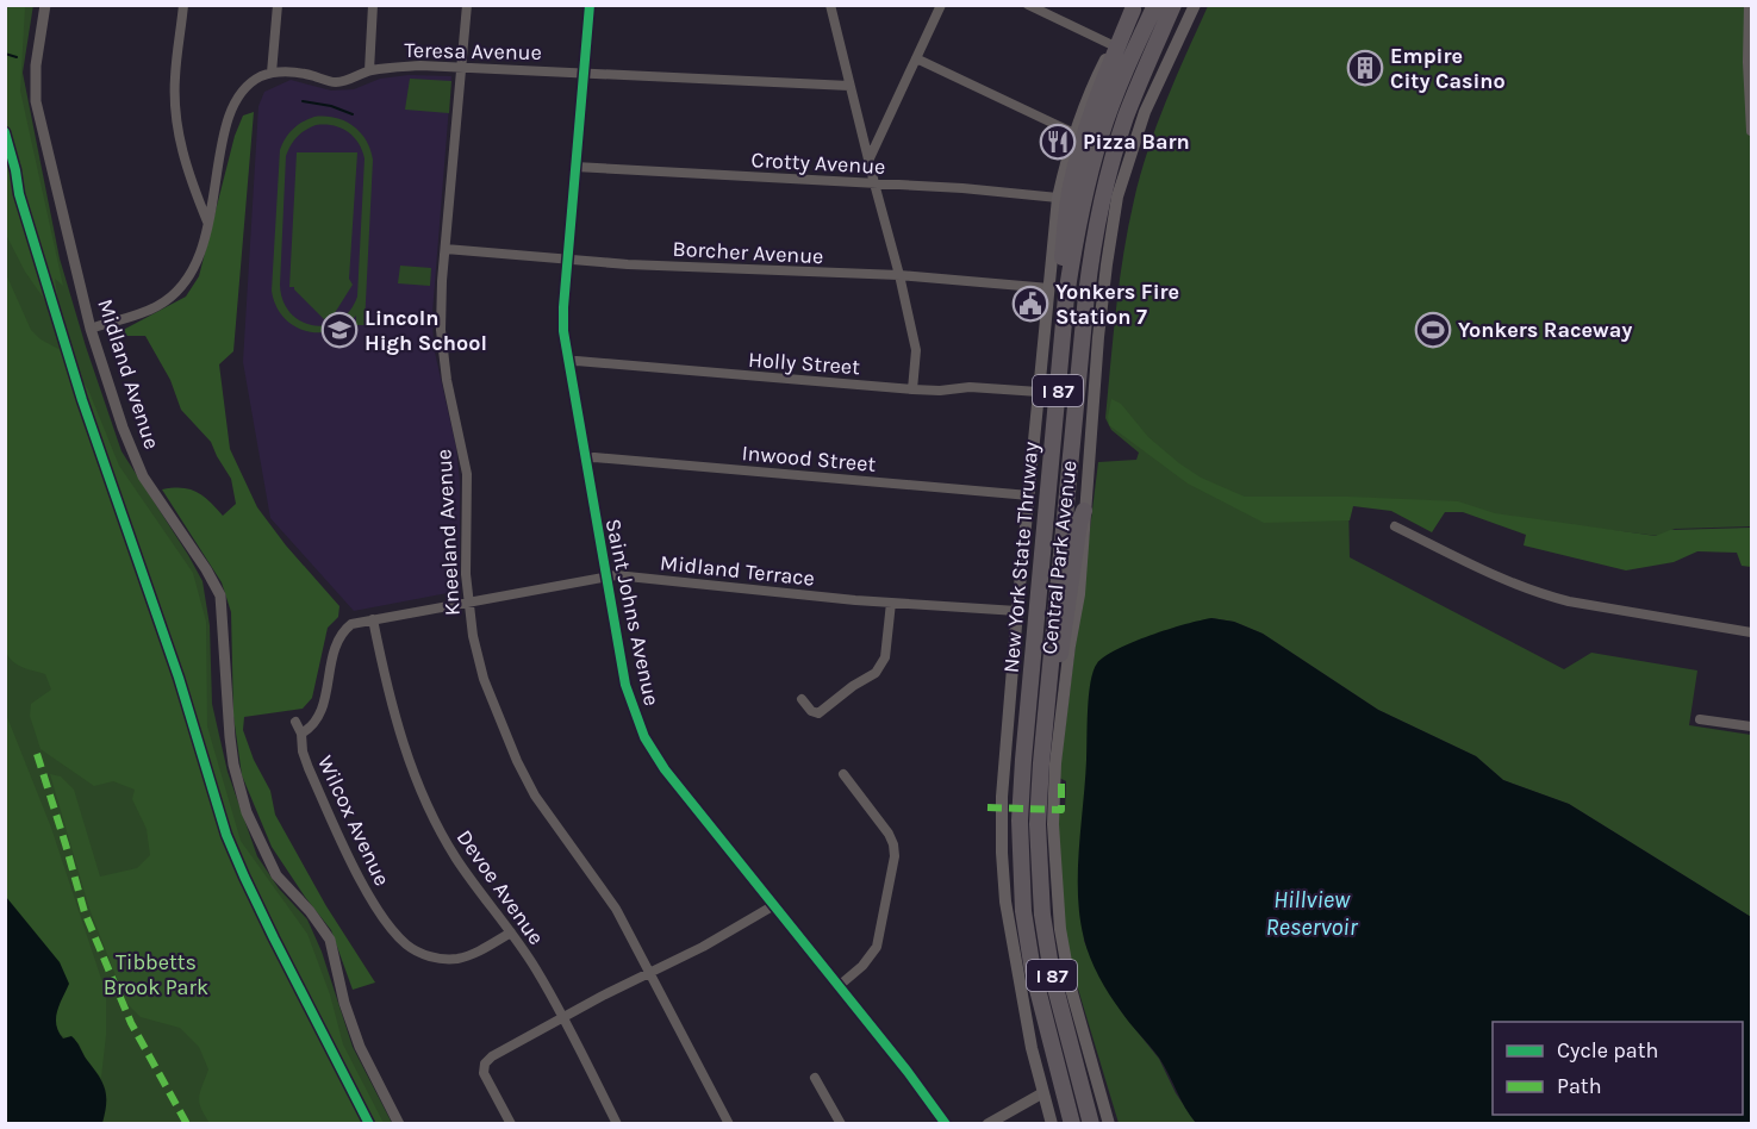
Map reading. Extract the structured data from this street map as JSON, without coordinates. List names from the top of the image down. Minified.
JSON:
{"streets":{"highway":["I 87","New York State Thruway"],"main road":["Central Park Avenue"],"street":["Teresa Avenue","Crotty Avenue","Borcher Avenue","Holly Street","Midland Avenue","Inwood Street","Kneeland Avenue","Midland Terrace","Saint Johns Avenue","Wilcox Avenue","Devoe Avenue"]},"crossings":[["Teresa Avenue","Kneeland Avenue"],["Teresa Avenue","Saint Johns Avenue"],["Crotty Avenue","Central Park Avenue"],["Crotty Avenue","Saint Johns Avenue"],["Borcher Avenue","Kneeland Avenue"],["Borcher Avenue","Central Park Avenue"],["Borcher Avenue","Saint Johns Avenue"],["Holly Street","Central Park Avenue"],["Holly Street","Saint Johns Avenue"],["Inwood Street","Central Park Avenue"],["Inwood Street","Saint Johns Avenue"],["Kneeland Avenue","Midland Terrace"],["Central Park Avenue","Midland Terrace"],["Midland Terrace","Saint Johns Avenue"],["Midland Terrace","Wilcox Avenue"],["Midland Terrace","Devoe Avenue"],["Wilcox Avenue","Devoe Avenue"]],"water":["Hillview Reservoir"],"parks":["Tibbetts Brook Park"],"places":{"building":["Empire City Casino"],"restaurant":["Pizza Barn"],"public building":["Yonkers Fire Station 7"],"school or university":["Lincoln High School"],"sports":["Yonkers Raceway"]},"legend":["Cycle path","Path"]}
